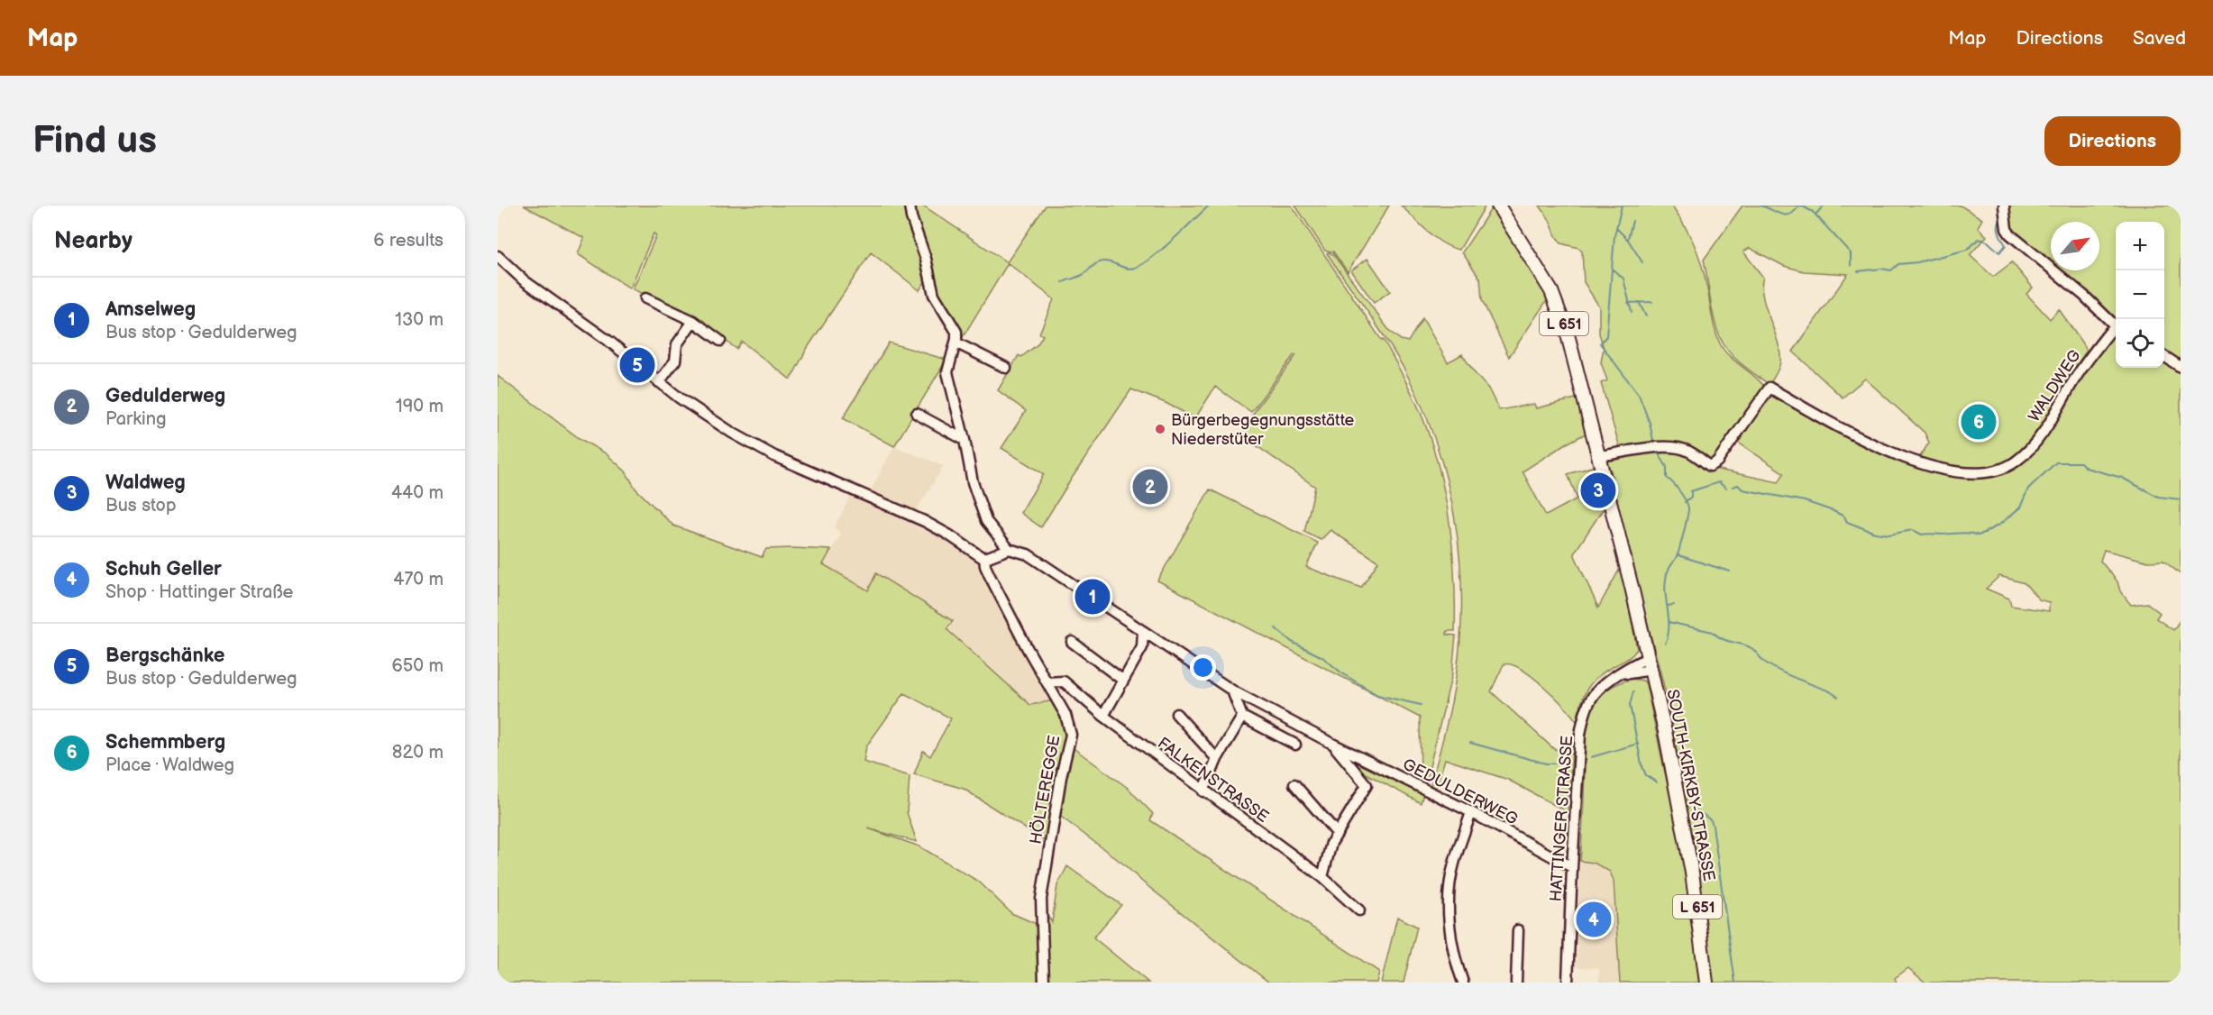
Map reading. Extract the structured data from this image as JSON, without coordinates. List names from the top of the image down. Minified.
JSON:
{"streets":{"main road":["L 651","SOUTH-KIRKBY-STRASSE"],"street":["WALDWEG","FALKENSTRASSE","HÖLTEREGGE","GEDULDERWEG","HATTINGER STRASSE"]},"crossings":[["L 651","WALDWEG"],["L 651","SOUTH-KIRKBY-STRASSE"],["L 651","HATTINGER STRASSE"],["FALKENSTRASSE","HÖLTEREGGE"],["SOUTH-KIRKBY-STRASSE","HATTINGER STRASSE"],["GEDULDERWEG","HATTINGER STRASSE"]],"places":["Bürgerbegegnungsstätte Niederstüter"],"north":"top right","page":{"header":"Map","nav":["Map","Directions","Saved"],"buttons":"Directions","title":"Find us","heading":["Nearby","6 results"],"map_buttons":["+","−"],"list":[{"mark":"1","name":"Amselweg","note":"Bus stop · Gedulderweg","value":"130 m"},{"mark":"2","name":"Gedulderweg","note":"Parking","value":"190 m"},{"mark":"3","name":"Waldweg","note":"Bus stop","value":"440 m"},{"mark":"4","name":"Schuh Geller","note":"Shop · Hattinger Straße","value":"470 m"},{"mark":"5","name":"Bergschänke","note":"Bus stop · Gedulderweg","value":"650 m"},{"mark":"6","name":"Schemmberg","note":"Place · Waldweg","value":"820 m"}],"pins":["5","6","2","3","1","4"]}}
